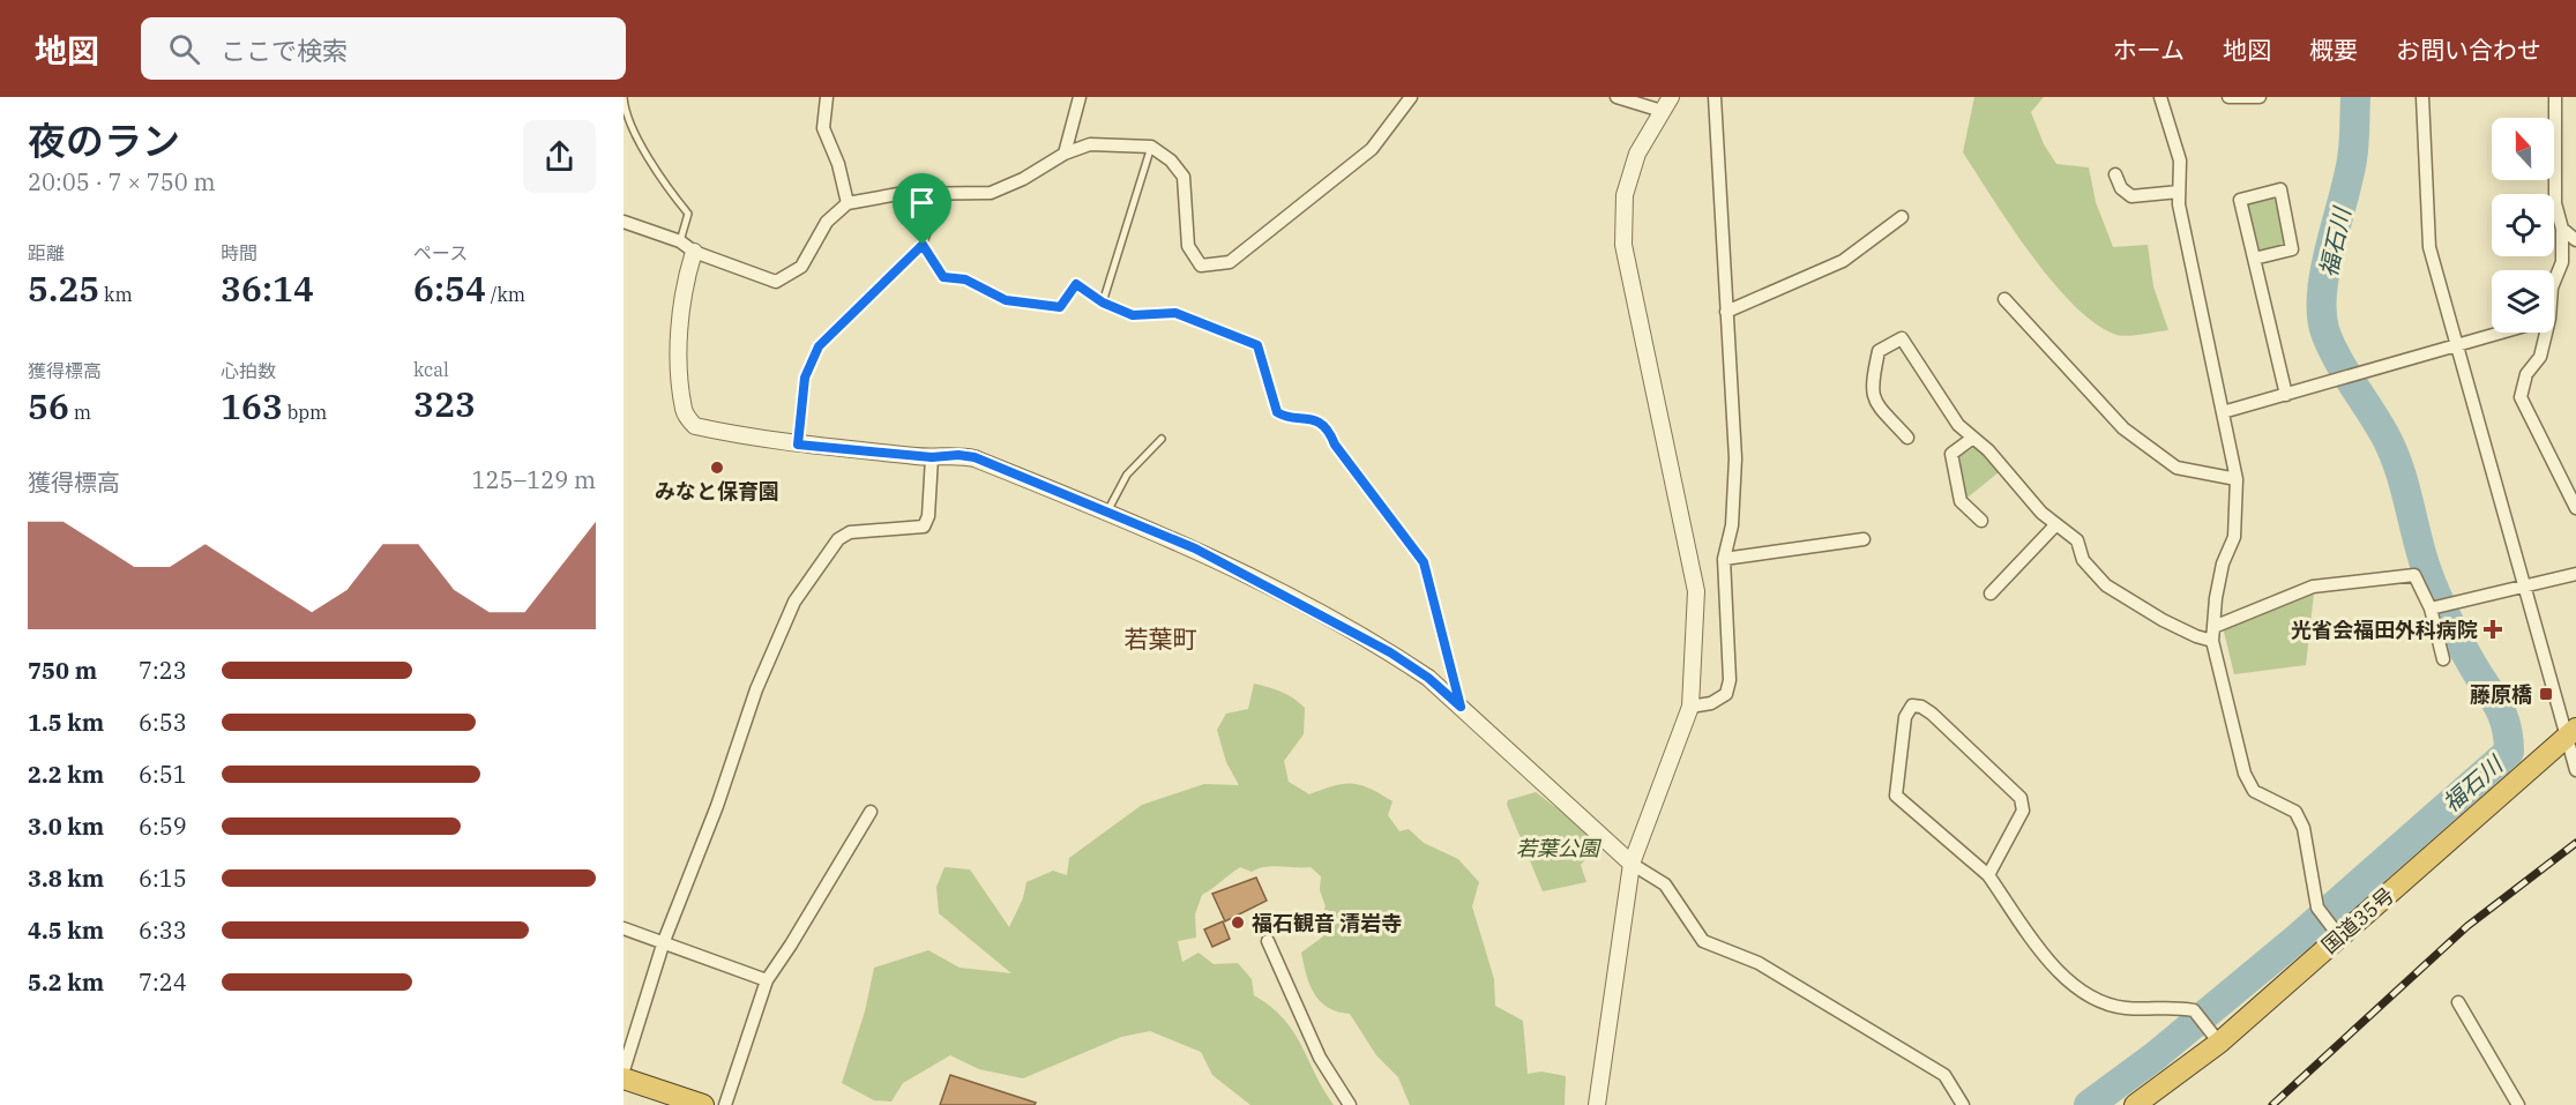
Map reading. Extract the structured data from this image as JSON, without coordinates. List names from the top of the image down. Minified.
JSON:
{"streets":{"highway":["国道35号"]},"districts":["若葉町"],"water":["福石川"],"parks":["若葉公園"],"places":{"other":["みなと保育園","福石観音 清岩寺"],"health":["光省会福田外科病院"],"transit":["藤原橋"]},"north":"top","page":{"header":"地図","search":"ここで検索","nav":["ホーム","地図","概要","お問い合わせ"],"heading":["夜のラン","20:05 · 7 × 750 m"],"stats":[["距離","5.25 km"],["時間","36:14"],["ペース","6:54 /km"],["獲得標高","56 m"],["心拍数","163 bpm"],["kcal","323"]],"chart":["獲得標高","125–129 m"],"list":[{"name":"750 m","note":"7:23"},{"name":"1.5 km","note":"6:53"},{"name":"2.2 km","note":"6:51"},{"name":"3.0 km","note":"6:59"},{"name":"3.8 km","note":"6:15"},{"name":"4.5 km","note":"6:33"},{"name":"5.2 km","note":"7:24"}]}}
